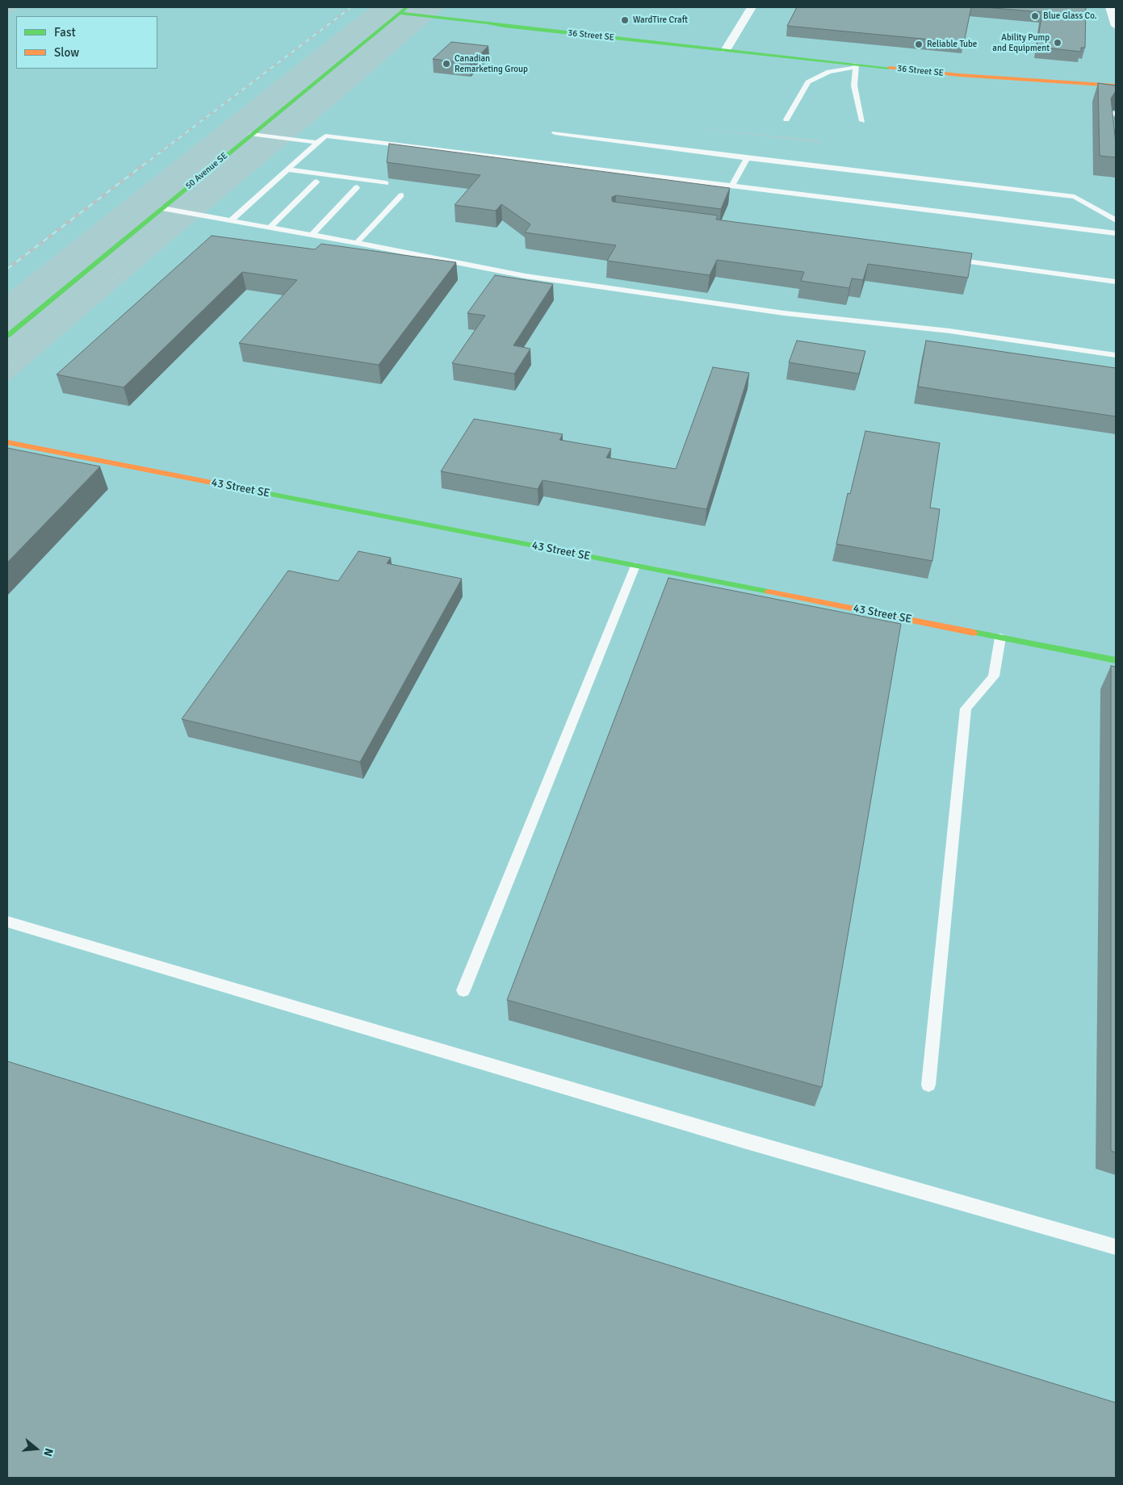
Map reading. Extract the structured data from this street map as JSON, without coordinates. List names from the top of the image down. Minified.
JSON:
{"streets":{"street":["36 Street SE","50 Avenue SE","43 Street SE"]},"crossings":[["36 Street SE","50 Avenue SE"]],"places":["Blue Glass Co.","WardTire Craft","Ability Pump and Equipment","Reliable Tube","Canadian Remarketing Group"],"legend":["Fast","Slow"],"north":"right"}
